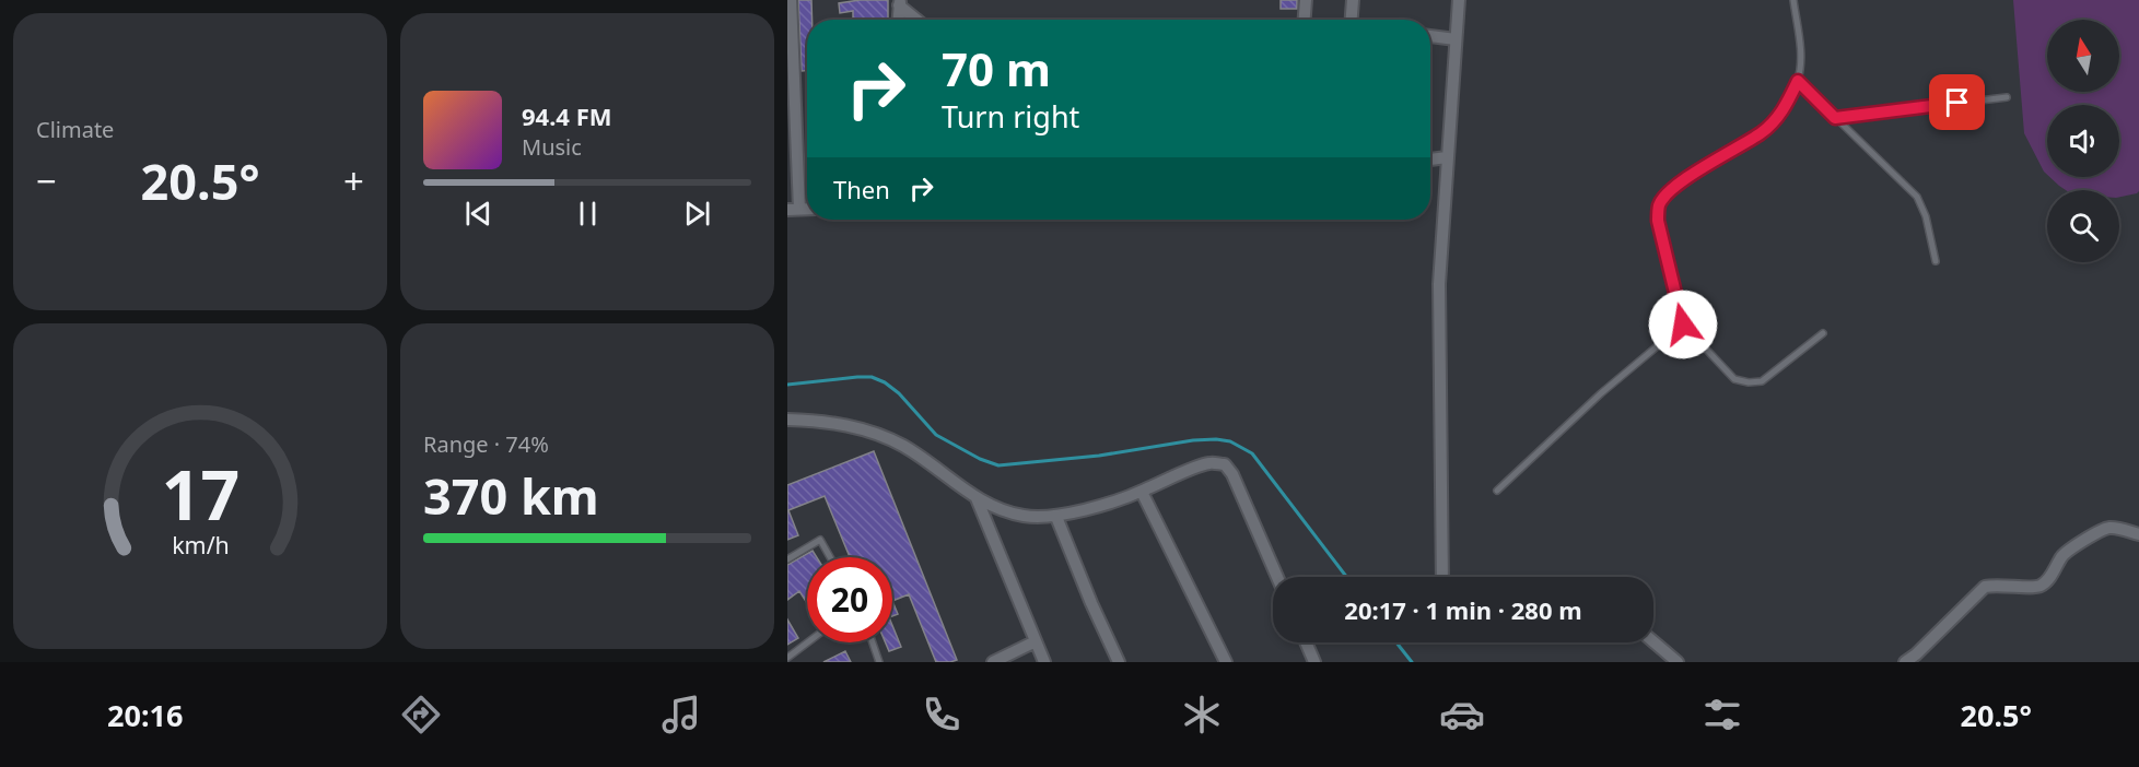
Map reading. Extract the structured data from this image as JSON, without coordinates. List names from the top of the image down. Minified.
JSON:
{"north":"top","page":{"tile":["Climate",["Range · 74%","370 km"]],"turn":["70 m","Turn right"],"song":["94.4 FM","Music"],"heat":["−","20.5°","+"],"then":"Then","limit":"20","trip":"20:17 · 1 min · 280 m","tabs":["20:16","20.5°"],"gauge":["17","km/h"]}}
